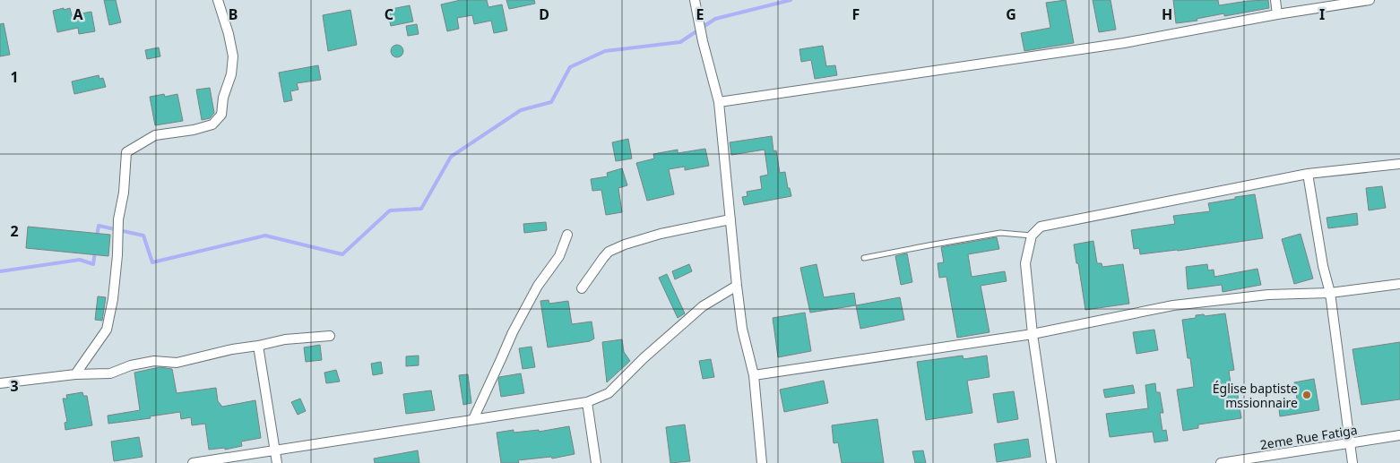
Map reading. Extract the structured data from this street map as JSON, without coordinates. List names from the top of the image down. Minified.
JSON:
{"streets":{"street":["2eme Rue Fatiga"]},"places":["Église baptiste mssionnaire"],"grid":{"columns":["A","B","C","D","E","F","G","H","I"],"rows":["1","2","3"]}}
